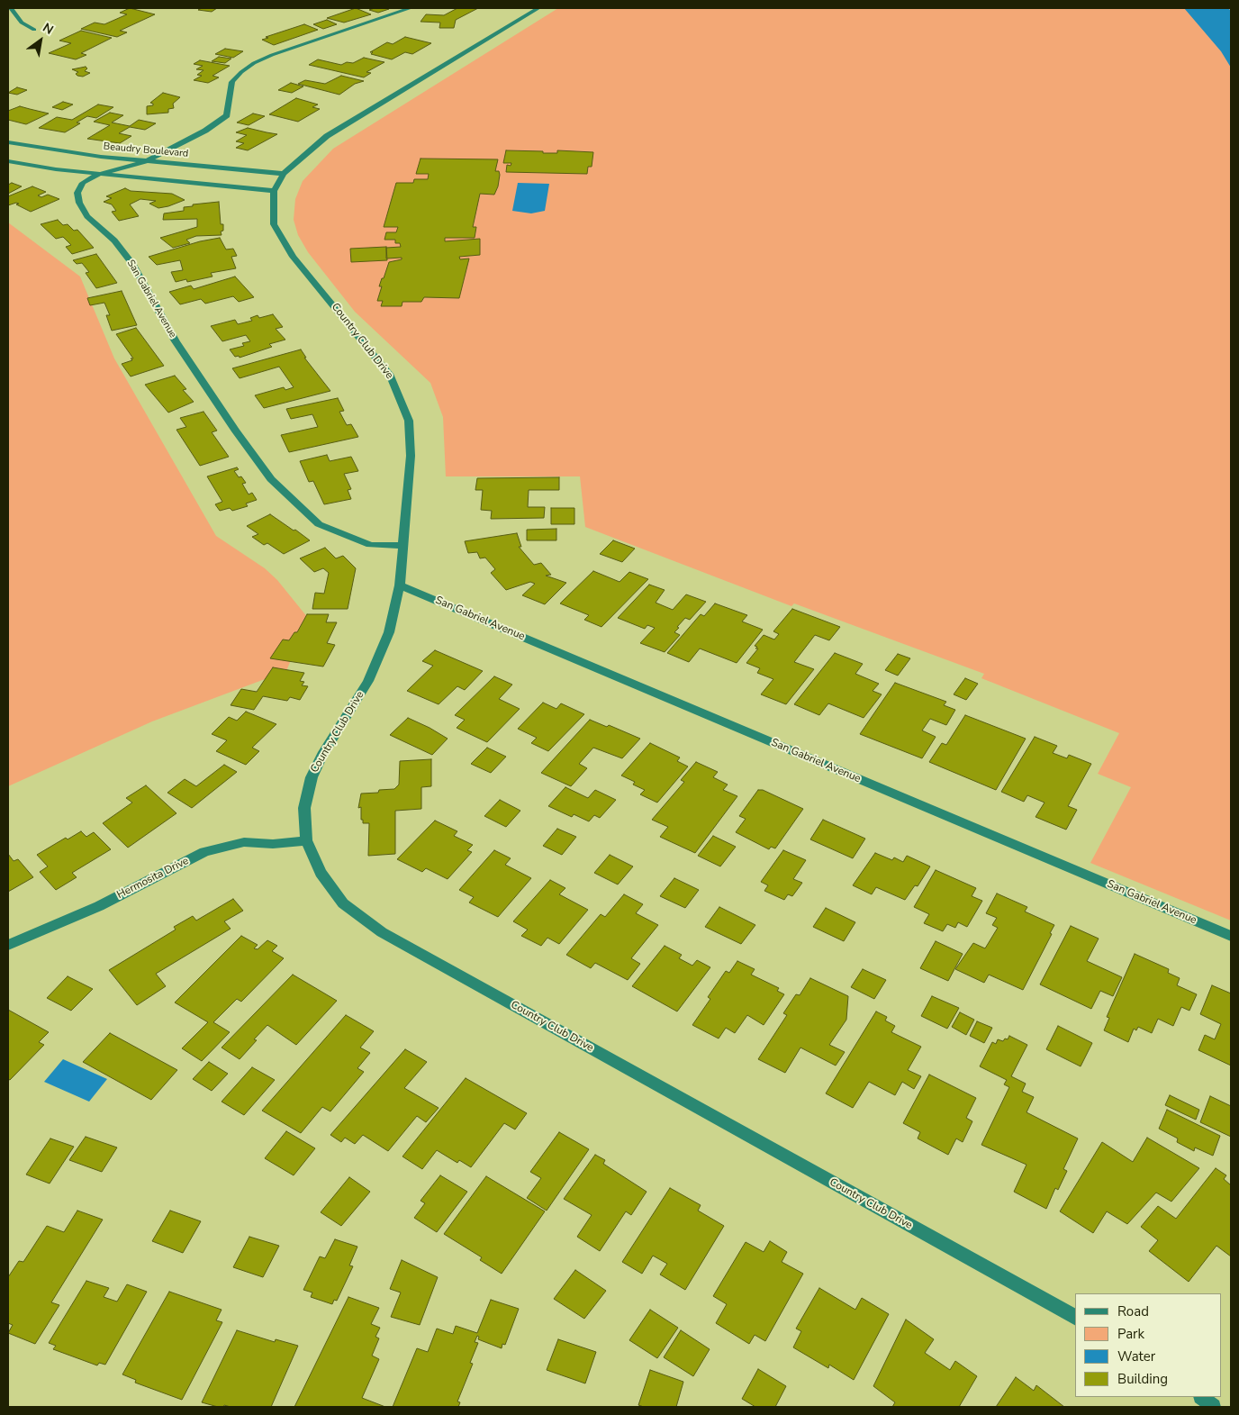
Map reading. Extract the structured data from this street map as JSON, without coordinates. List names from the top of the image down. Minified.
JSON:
{"streets":{"street":["Beaudry Boulevard","San Gabriel Avenue","Country Club Drive","Hermosita Drive"]},"crossings":[["Beaudry Boulevard","San Gabriel Avenue"],["San Gabriel Avenue","Country Club Drive"],["Country Club Drive","Hermosita Drive"]],"legend":["Road","Park","Water","Building"],"north":"top right"}
